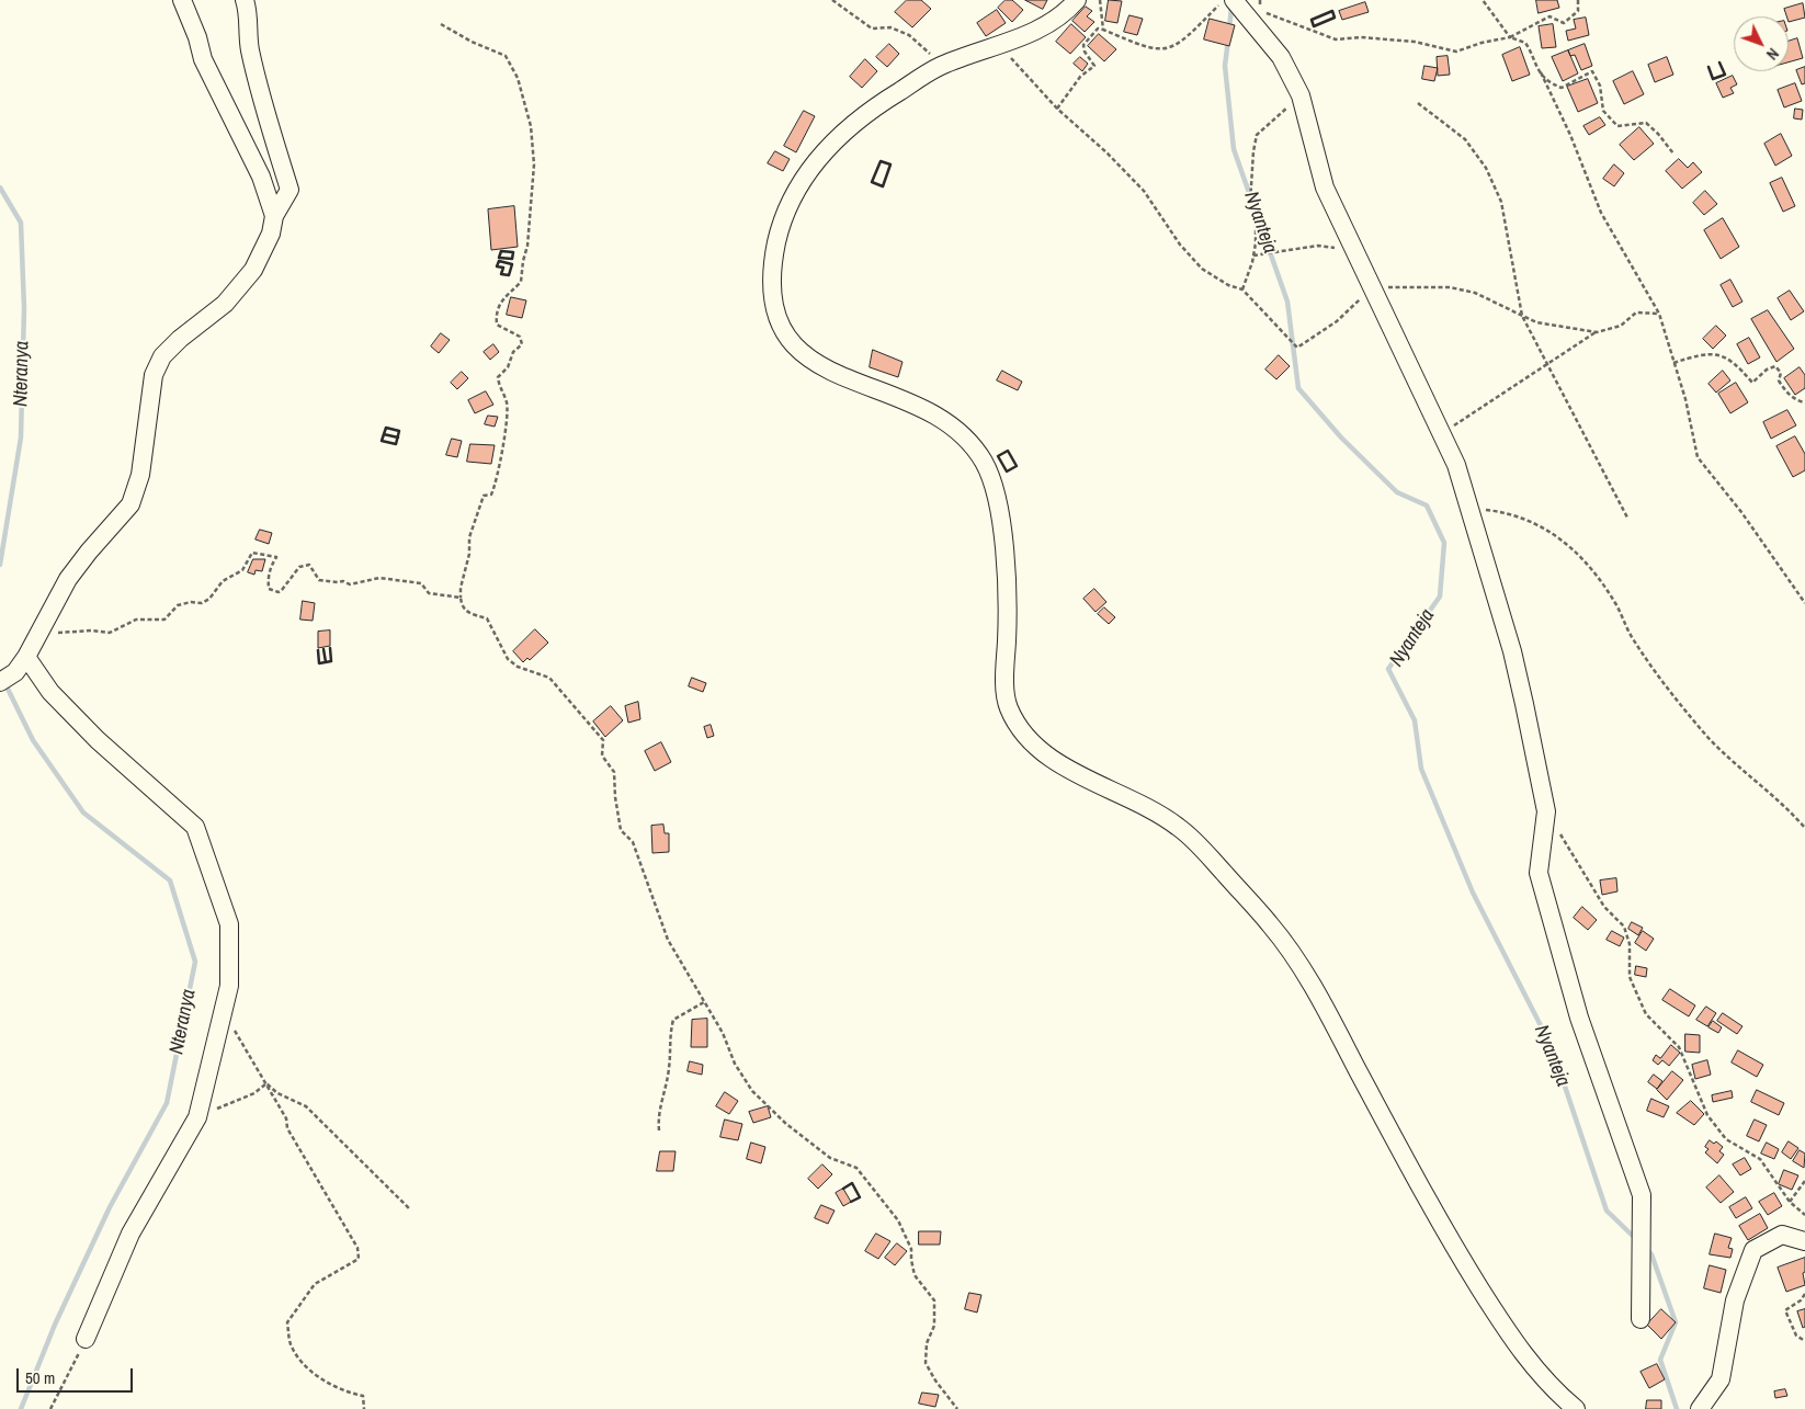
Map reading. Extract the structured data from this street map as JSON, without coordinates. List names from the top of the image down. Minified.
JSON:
{"water":["Nyanteja","Nteranya"],"scale_bar":"50 m","north":"bottom right"}
